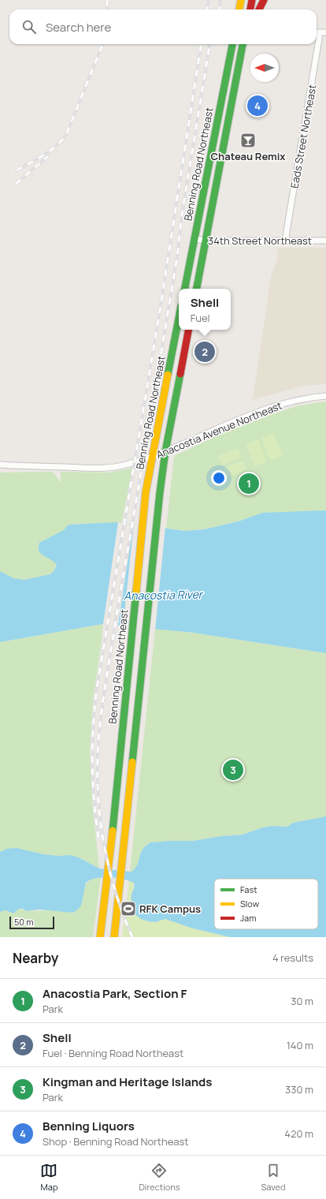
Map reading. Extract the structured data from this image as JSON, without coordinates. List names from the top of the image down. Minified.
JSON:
{"streets":{"main road":["Benning Road Northeast"],"street":["Eads Street Northeast","34th Street Northeast","Anacostia Avenue Northeast"]},"crossings":[["Eads Street Northeast","34th Street Northeast"],["Benning Road Northeast","34th Street Northeast"],["Benning Road Northeast","Anacostia Avenue Northeast"]],"water":["Anacostia River"],"places":{"bar":["Chateau Remix"],"sports":["RFK Campus"]},"legend":["Fast","Slow","Jam"],"scale_bar":"50 m","north":"left","page":{"search":"Search here","pins":["4","2","1","3"],"popup":["Shell","Fuel"],"scale":"50 m","heading":["Nearby","4 results"],"list":[{"mark":"1","name":"Anacostia Park, Section F","note":"Park","value":"30 m"},{"mark":"2","name":"Shell","note":"Fuel · Benning Road Northeast","value":"140 m"},{"mark":"3","name":"Kingman and Heritage Islands","note":"Park","value":"330 m"},{"mark":"4","name":"Benning Liquors","note":"Shop · Benning Road Northeast","value":"420 m"}],"nav":["Map","Directions","Saved"]}}
